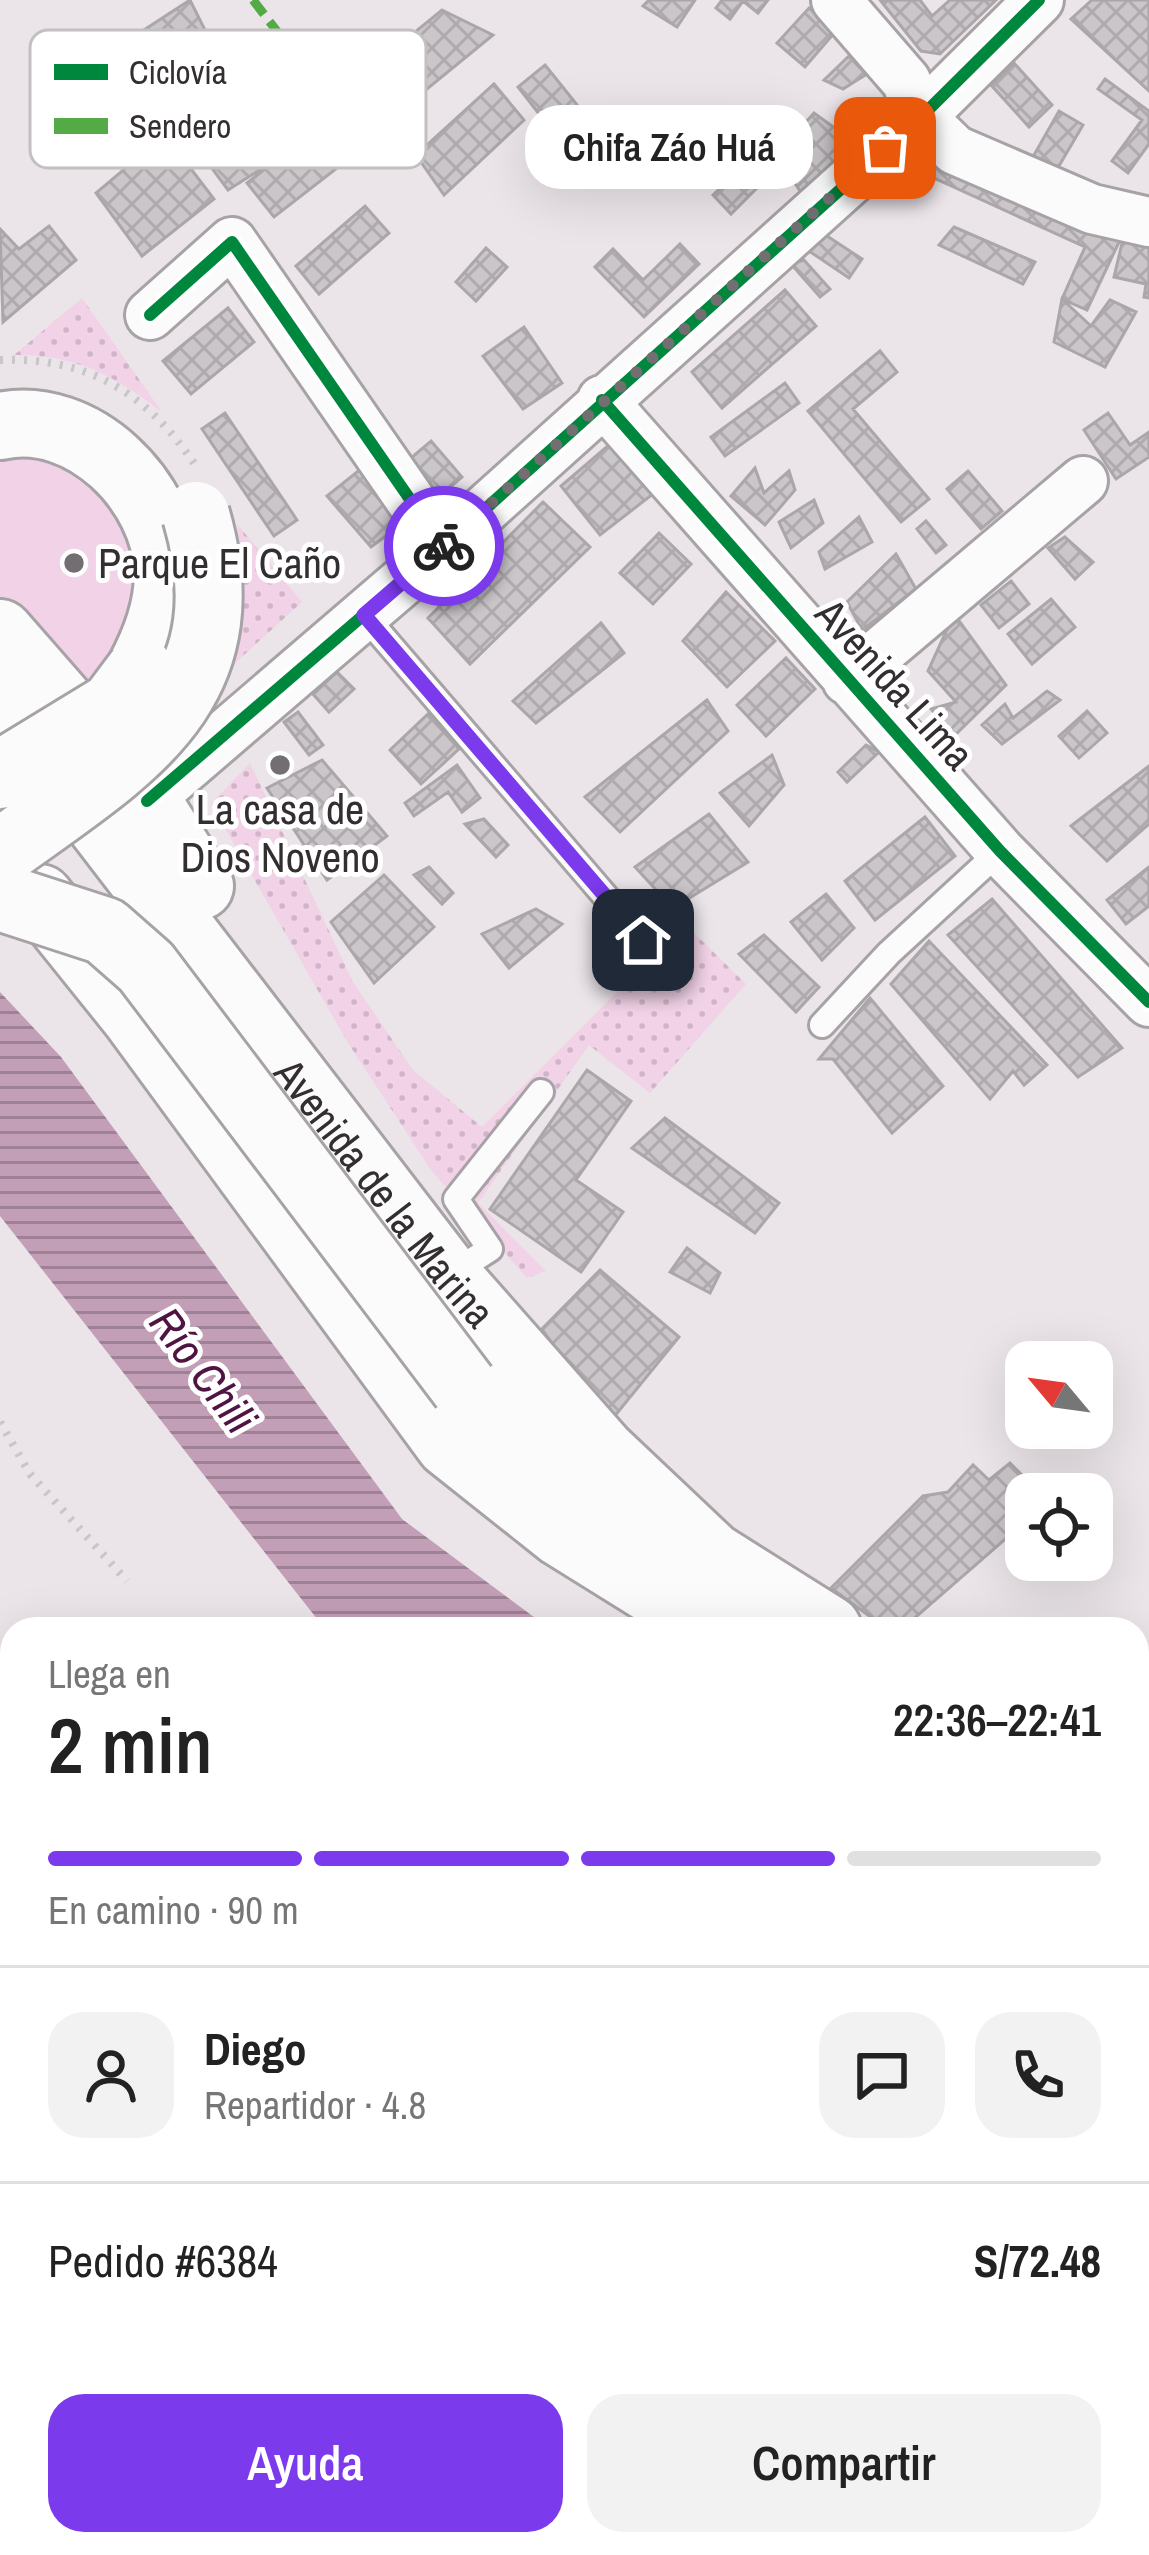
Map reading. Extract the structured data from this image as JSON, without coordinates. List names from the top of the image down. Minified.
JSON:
{"streets":{"main road":["Avenida de la Marina"],"street":["Avenida Lima"]},"water":["Río Chili"],"places":["Chifa Záo Huá","Parque El Caño","La casa de Dios Noveno"],"legend":["Ciclovía","Sendero"],"north":"top left","page":{"bubble":"Chifa Záo Huá","heading":["2 min","Llega en","22:36–22:41"],"panel":["Diego","Repartidor · 4.8","Pedido #6384","S/72.48"],"bar":"En camino · 90 m","buttons":["Ayuda","Compartir"]}}
